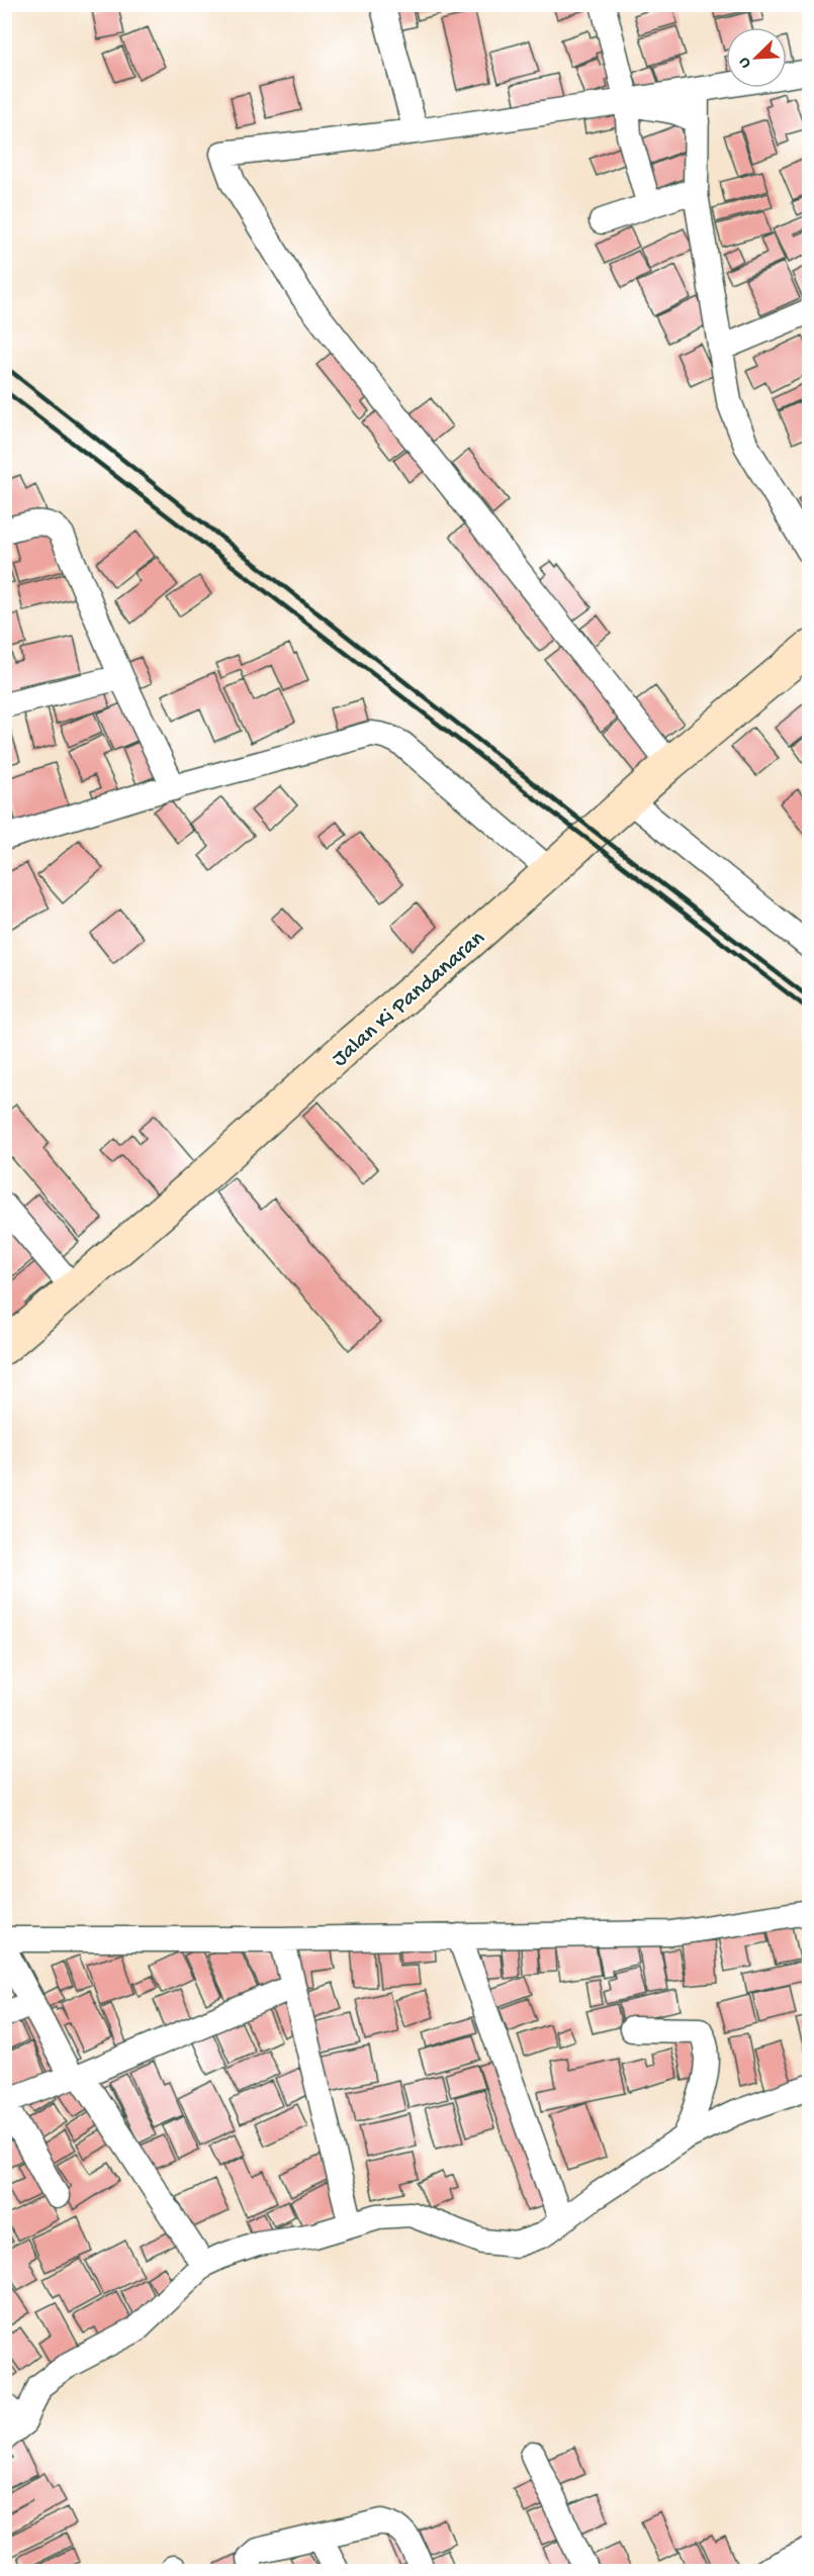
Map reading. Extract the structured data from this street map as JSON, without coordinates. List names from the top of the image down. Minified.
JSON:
{"streets":{"main road":["Jalan Ki Pandanaran"]},"north":"bottom left"}
